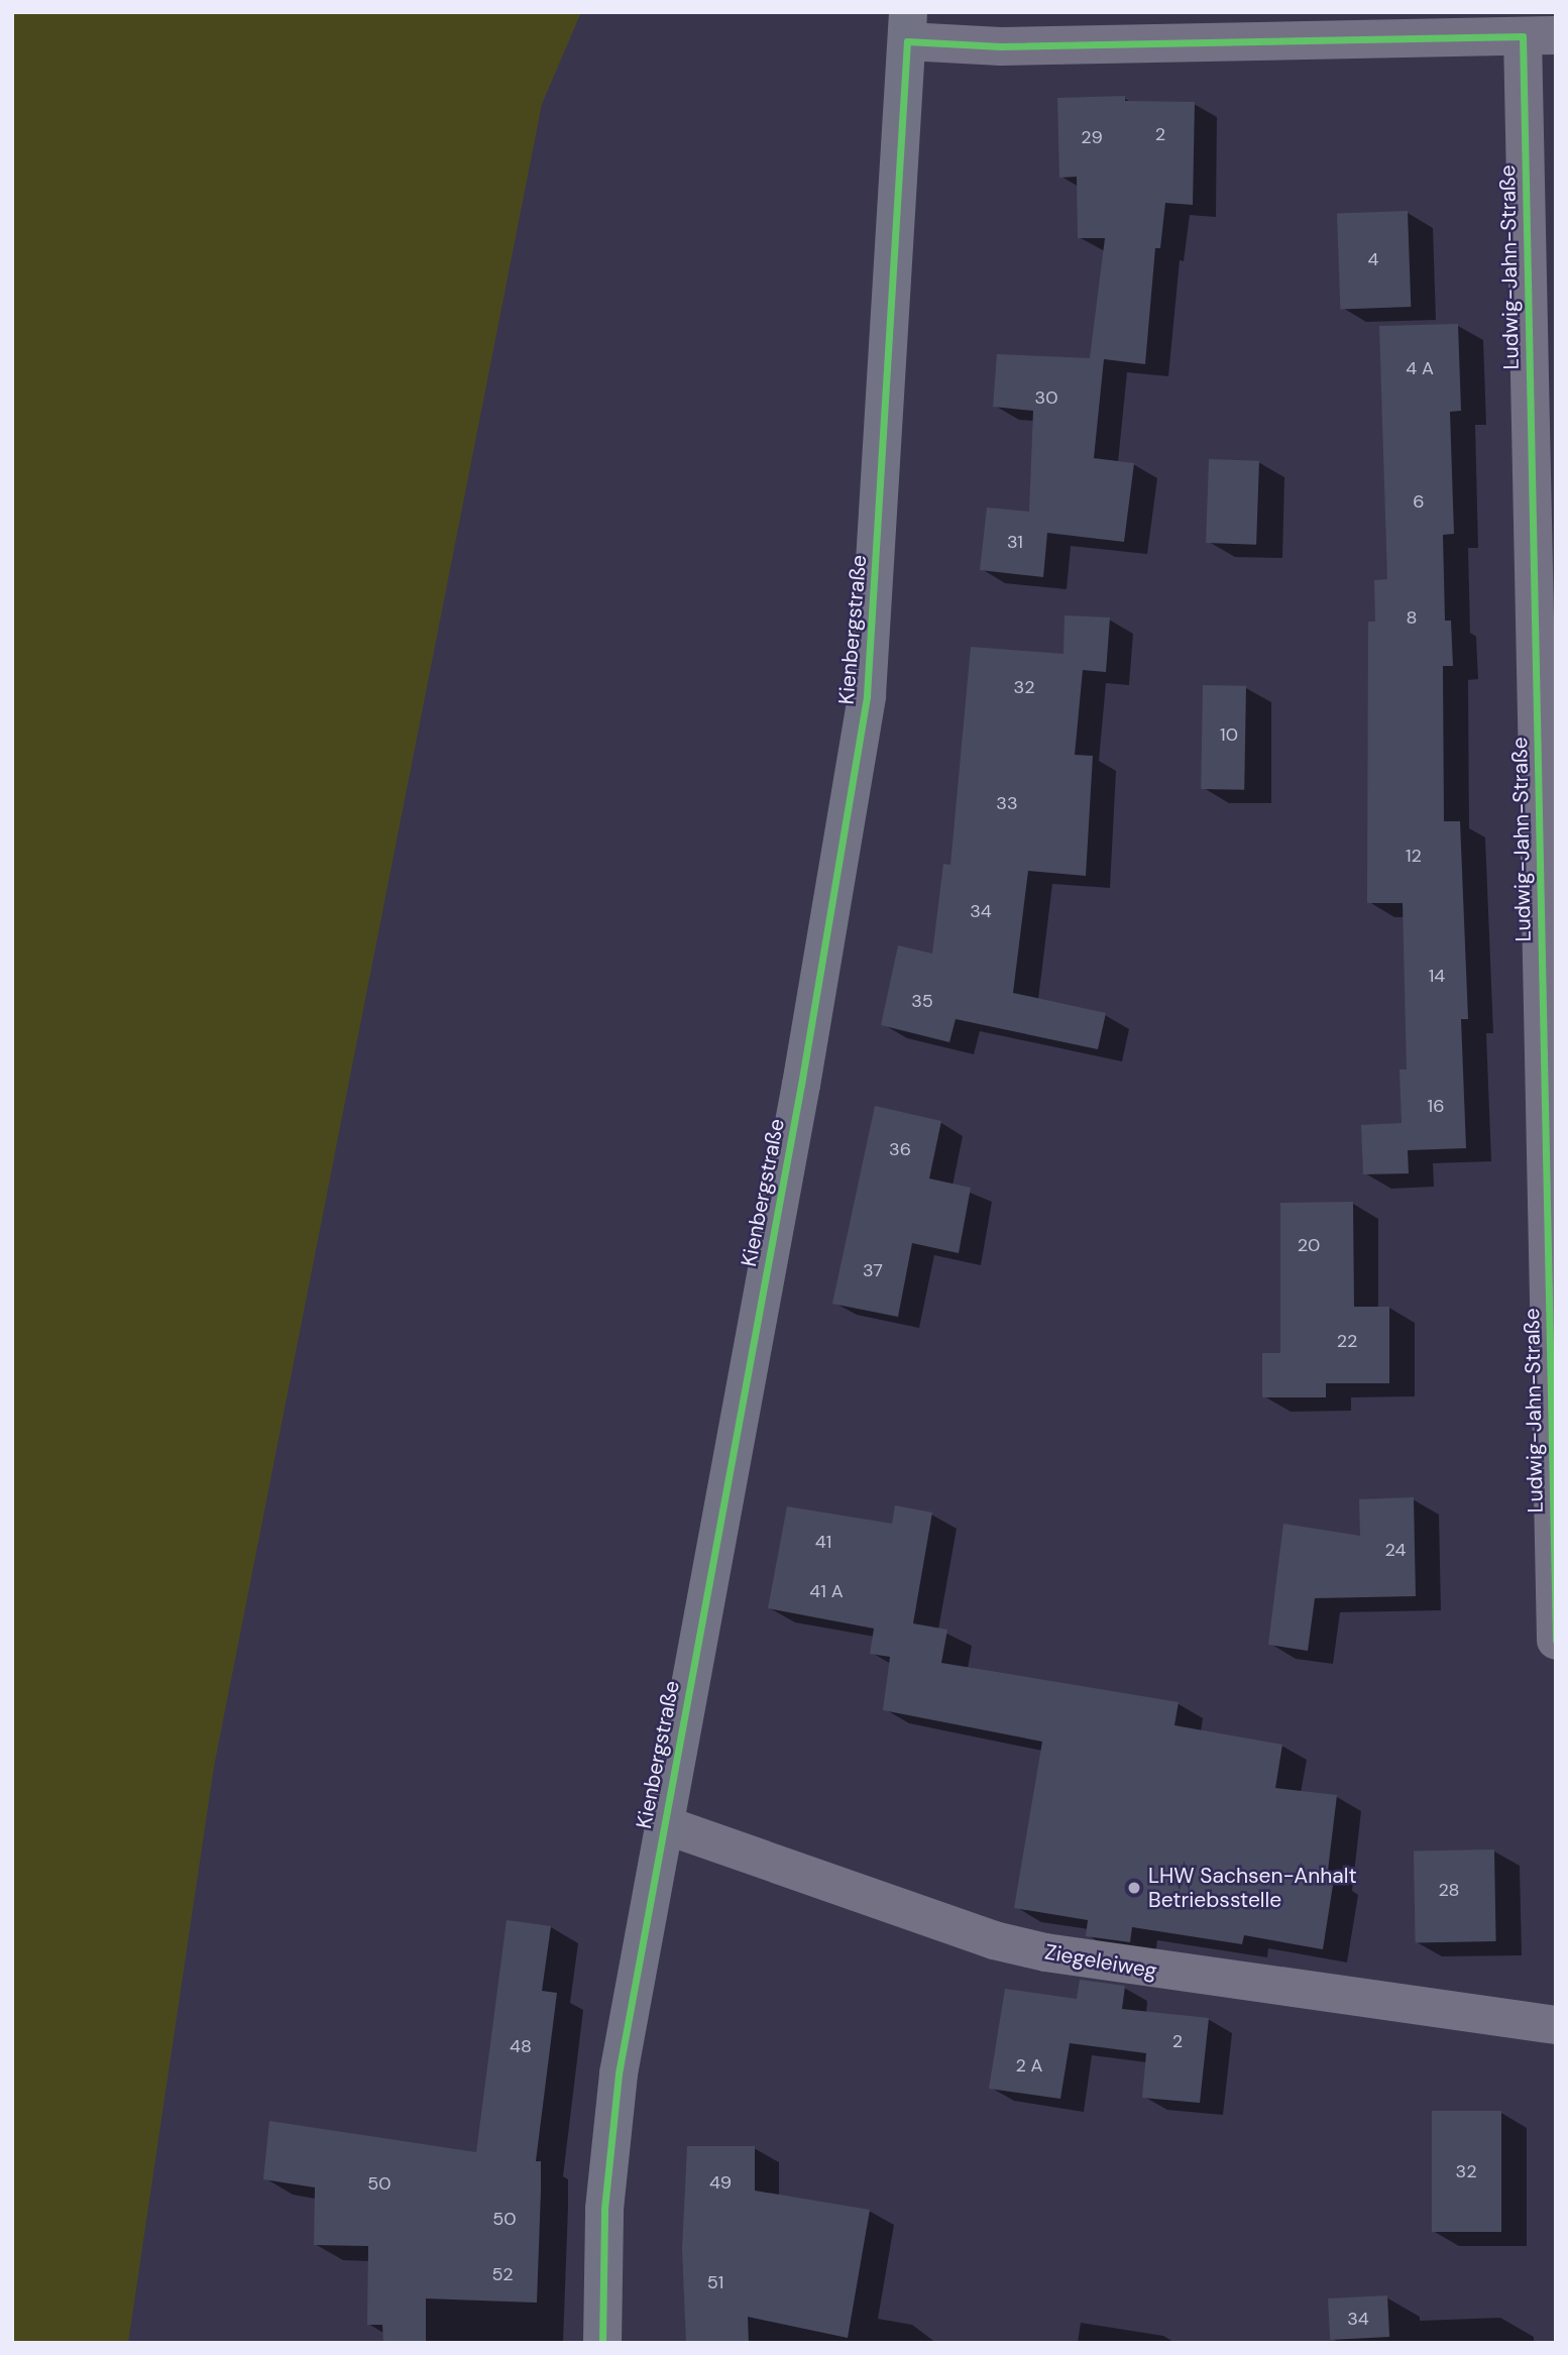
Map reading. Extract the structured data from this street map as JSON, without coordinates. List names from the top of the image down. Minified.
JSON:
{"streets":{"main road":["Kienbergstraße"],"street":["Ludwig-Jahn-Straße","Ziegeleiweg"]},"crossings":[["Kienbergstraße","Ziegeleiweg"]],"places":["LHW Sachsen-Anhalt Betriebsstelle"],"house_numbers":["2","29","4","4 A","30","6","31","8","32","10","33","12","34","14","35","16","36","20","37","22","41","24","41 A","28","2","48","2 A","32","49","50","50","52","51","34"]}
